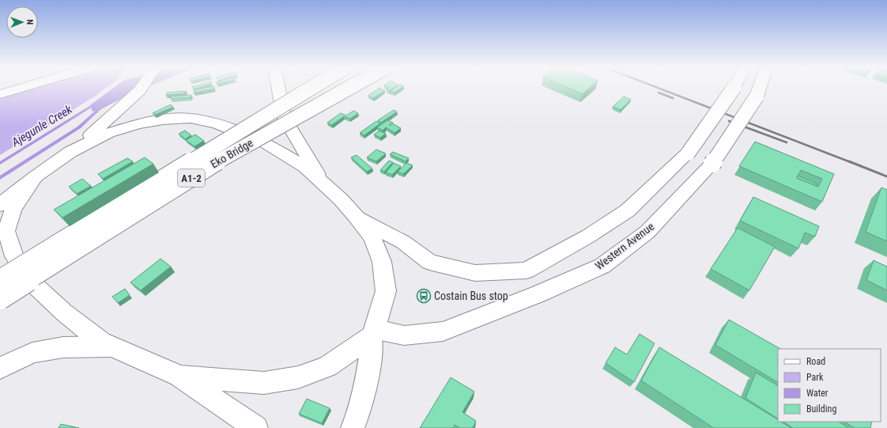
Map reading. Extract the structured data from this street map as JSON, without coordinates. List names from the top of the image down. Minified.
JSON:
{"streets":{"main road":["Eko Bridge","A1-2","Western Avenue"]},"water":["Ajegunle Creek"],"places":{"bus stop":["Costain Bus stop"]},"legend":["Road","Park","Water","Building"],"north":"right"}
